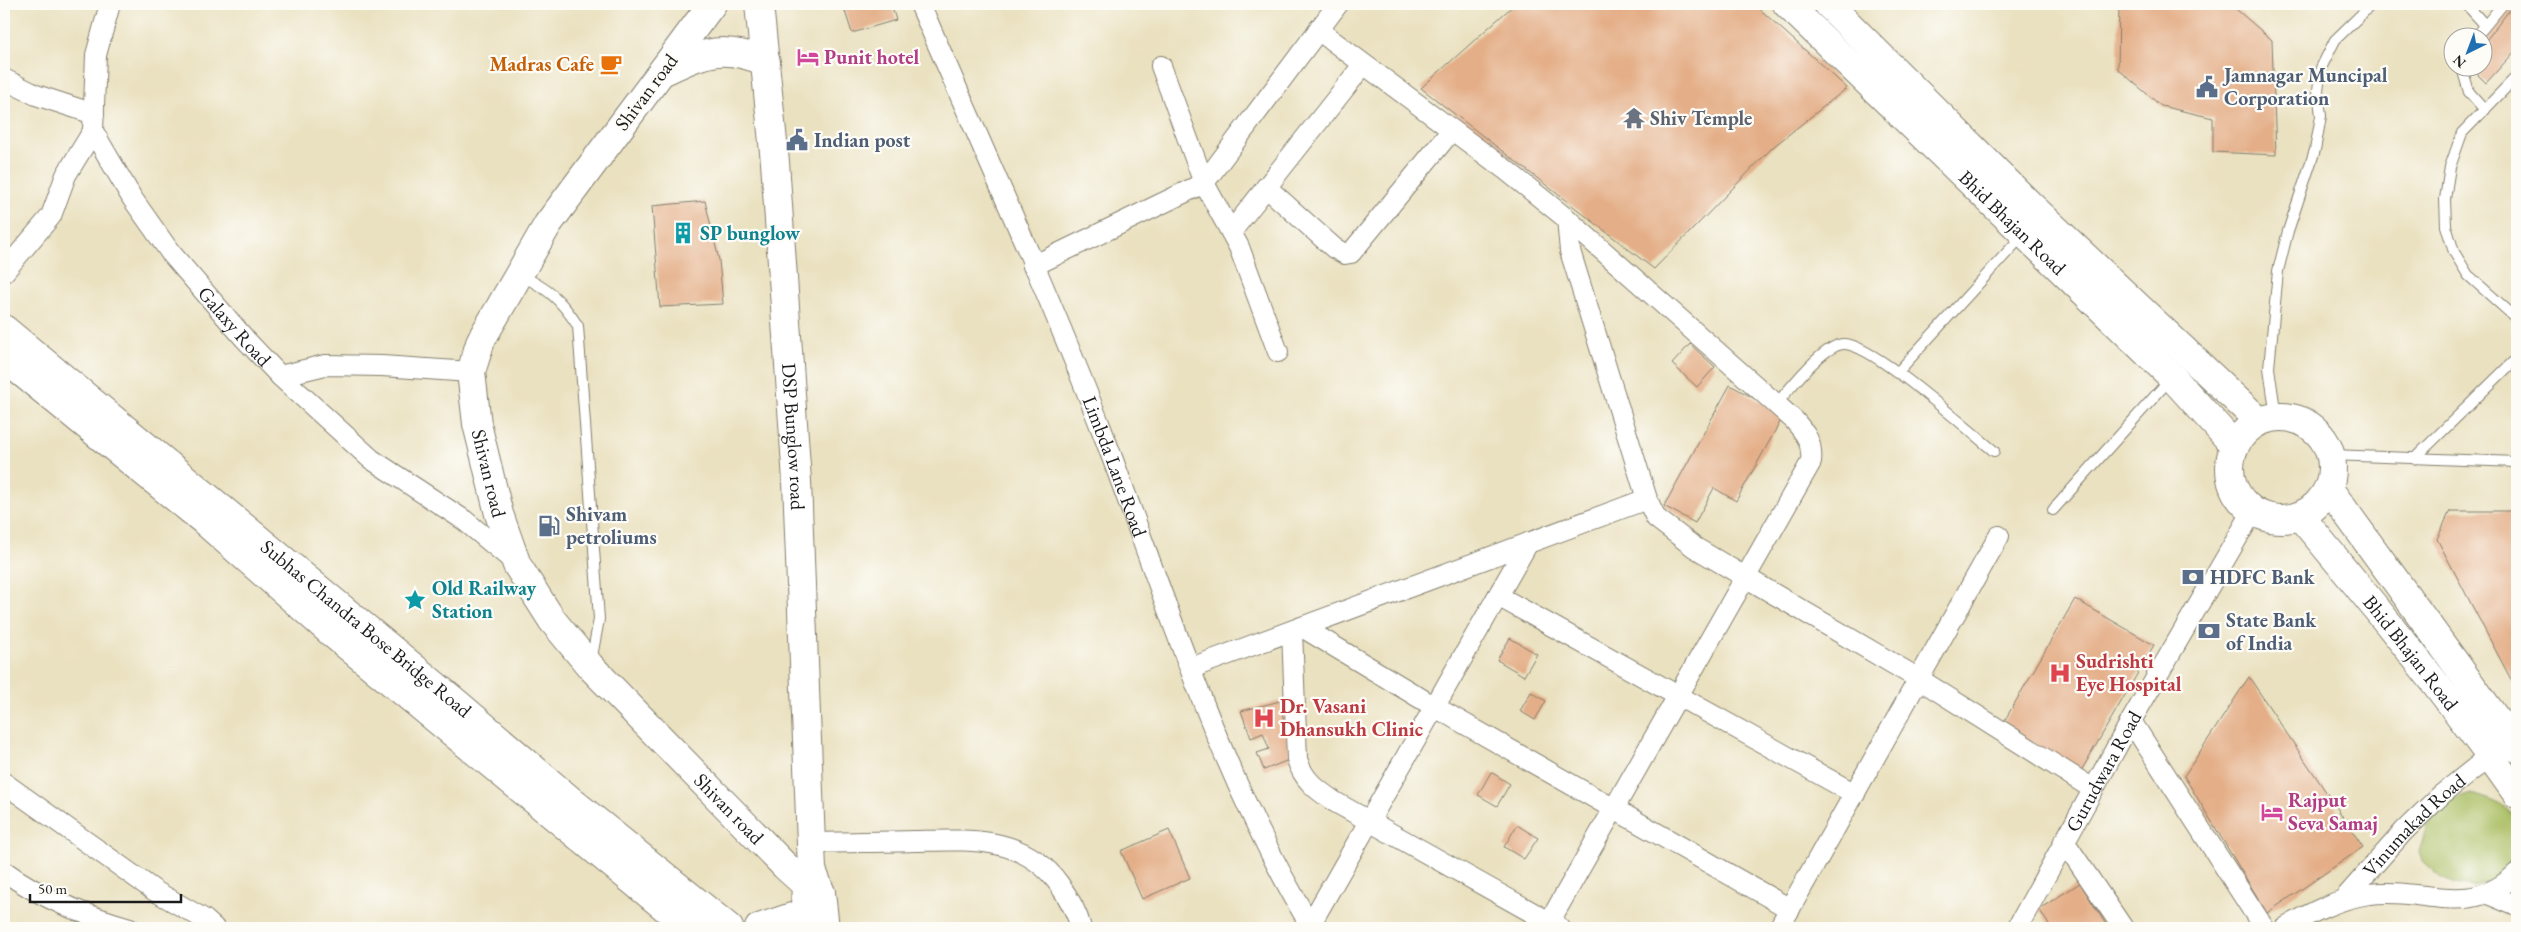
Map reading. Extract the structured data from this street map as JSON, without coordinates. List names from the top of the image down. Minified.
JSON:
{"streets":{"main road":["Shivan road","Bhid Bhajan Road","DSP Bunglow road","Subhas Chandra Bose Bridge Road"],"street":["Galaxy Road","Limbda Lane Road","Gurudwara Road","Vinumakad Road"]},"crossings":[["Shivan road","Galaxy Road"],["Shivan road","DSP Bunglow road"],["Bhid Bhajan Road","Gurudwara Road"],["Bhid Bhajan Road","Vinumakad Road"]],"places":{"hotel":["Punit hotel","Rajput Seva Samaj"],"cafe":["Madras Cafe"],"public building":["Jamnagar Muncipal Corporation","Indian post"],"temple":["Shiv Temple"],"building":["SP bunglow"],"fuel station":["Shivam petroliums"],"bank":["HDFC Bank","State Bank of India"],"place":["Old Railway Station"],"hospital":["Sudrishti Eye Hospital","Dr. Vasani Dhansukh Clinic"]},"scale_bar":"50 m","north":"bottom left"}
